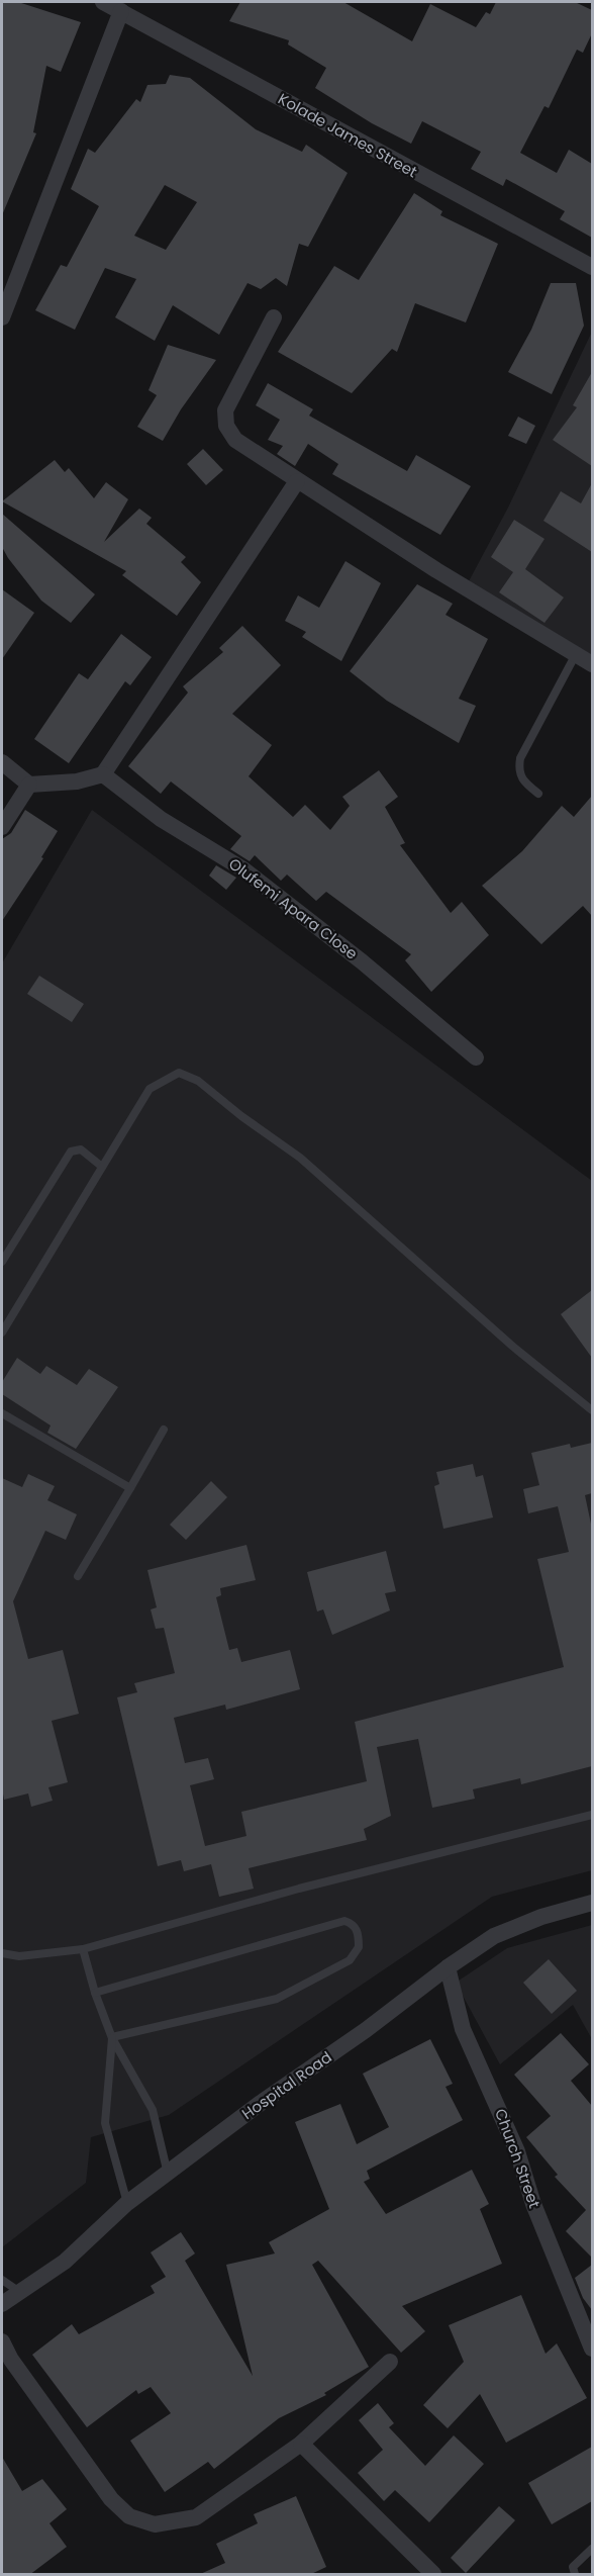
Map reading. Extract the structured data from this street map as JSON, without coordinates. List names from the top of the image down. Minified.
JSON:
{"streets":{"street":["Kolade James Street","Olufemi Apara Close","Hospital Road","Church Street"]},"crossings":[["Hospital Road","Church Street"]]}
